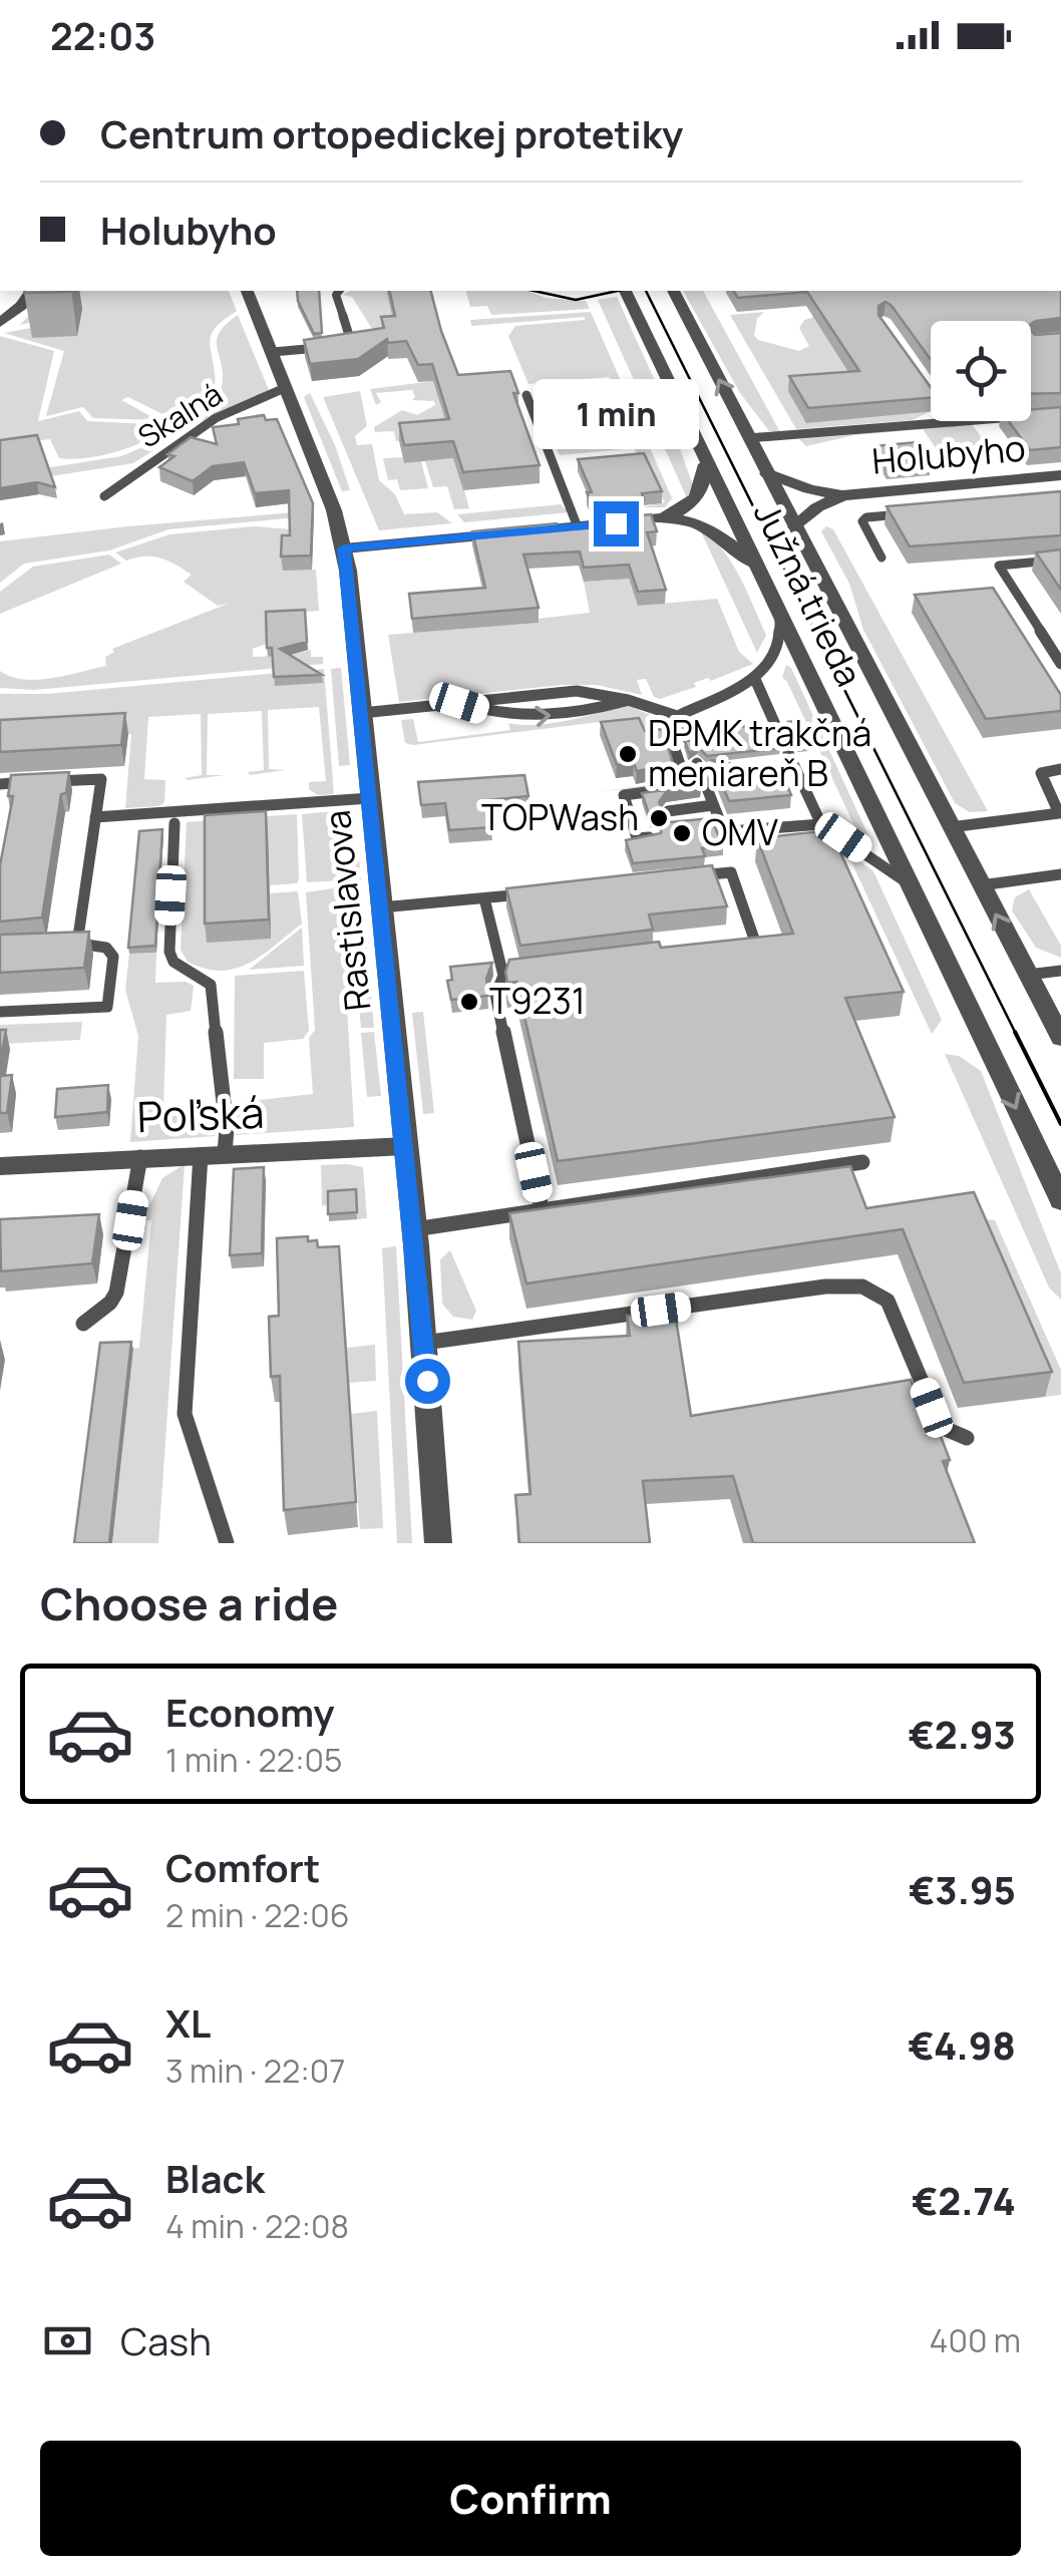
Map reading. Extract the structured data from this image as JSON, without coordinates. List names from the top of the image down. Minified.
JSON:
{"streets":{"street":["Holubyho","Južná trieda","Rastislavova","Poľská"],"lane":["Skalná"]},"crossings":[["Skalná","Rastislavova"],["Rastislavova","Poľská"]],"places":["DPMK trakčná meniareň B","TOPWash","OMV","T9231"],"page":{"status":"22:03","banner":["Centrum ortopedickej protetiky","Holubyho"],"bubble":"1 min","heading":"Choose a ride","list":[{"name":"Economy","note":"1 min · 22:05","value":"€2.93"},{"name":"Comfort","note":"2 min · 22:06","value":"€3.95"},{"name":"XL","note":"3 min · 22:07","value":"€4.98"},{"name":"Black","note":"4 min · 22:08","value":"€2.74"}],"pay":["Cash","400 m"],"buttons":"Confirm"}}
